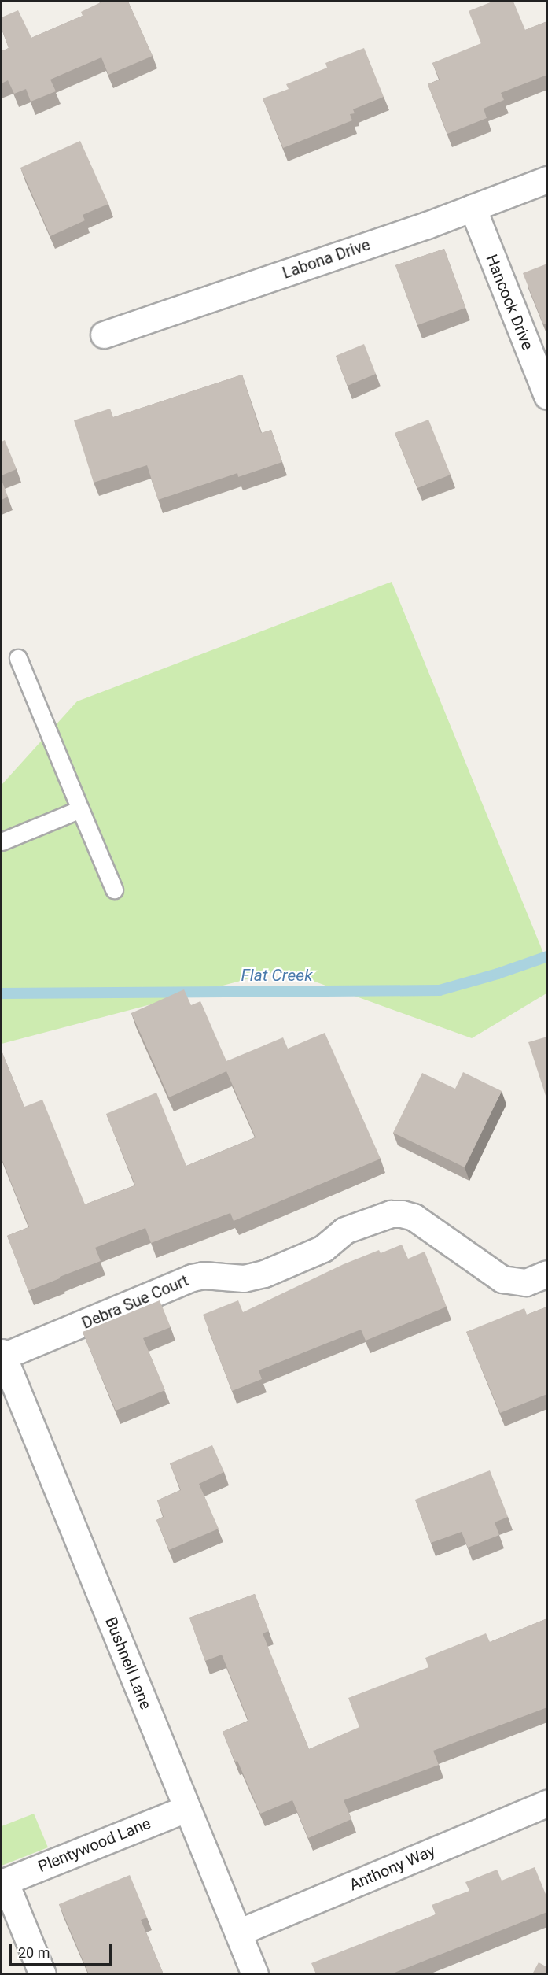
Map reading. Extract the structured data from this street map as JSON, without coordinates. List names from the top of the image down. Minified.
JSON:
{"streets":{"street":["Labona Drive","Hancock Drive","Debra Sue Court","Bushnell Lane","Plentywood Lane","Anthony Way"]},"crossings":[["Labona Drive","Hancock Drive"],["Debra Sue Court","Bushnell Lane"],["Bushnell Lane","Plentywood Lane"],["Bushnell Lane","Anthony Way"]],"water":["Flat Creek"],"scale_bar":"20 m"}
